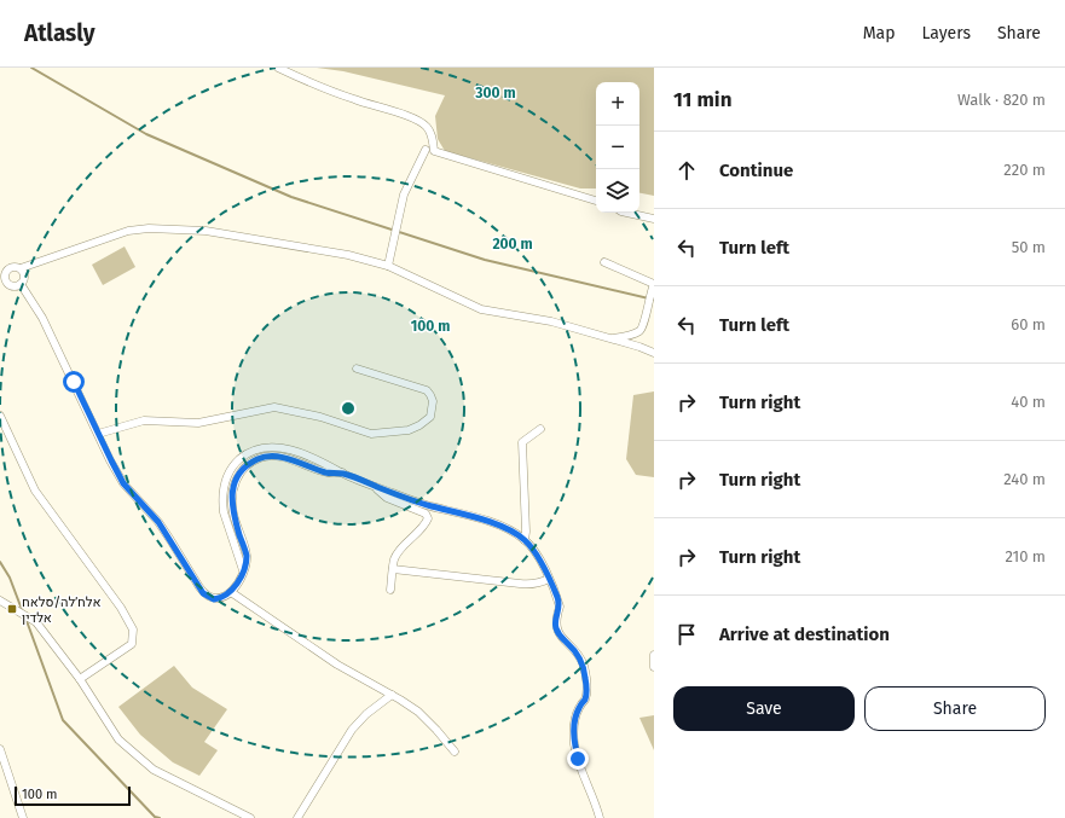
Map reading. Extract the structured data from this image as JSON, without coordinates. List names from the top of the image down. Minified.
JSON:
{"places":{"transit":["אלח׳לה/סלאח אלדין"]},"scale_bar":"100 m","page":{"header":"Atlasly","nav":["Map","Layers","Share"],"heading":["11 min","Walk · 820 m"],"map_buttons":["+","−"],"list":[["Continue","220 m"],["Turn left","50 m"],["Turn left","60 m"],["Turn right","40 m"],["Turn right","240 m"],["Turn right","210 m"],"Arrive at destination"],"buttons":["Save","Share"],"scale":"100 m"},"rings":["300 m","200 m","100 m"]}
